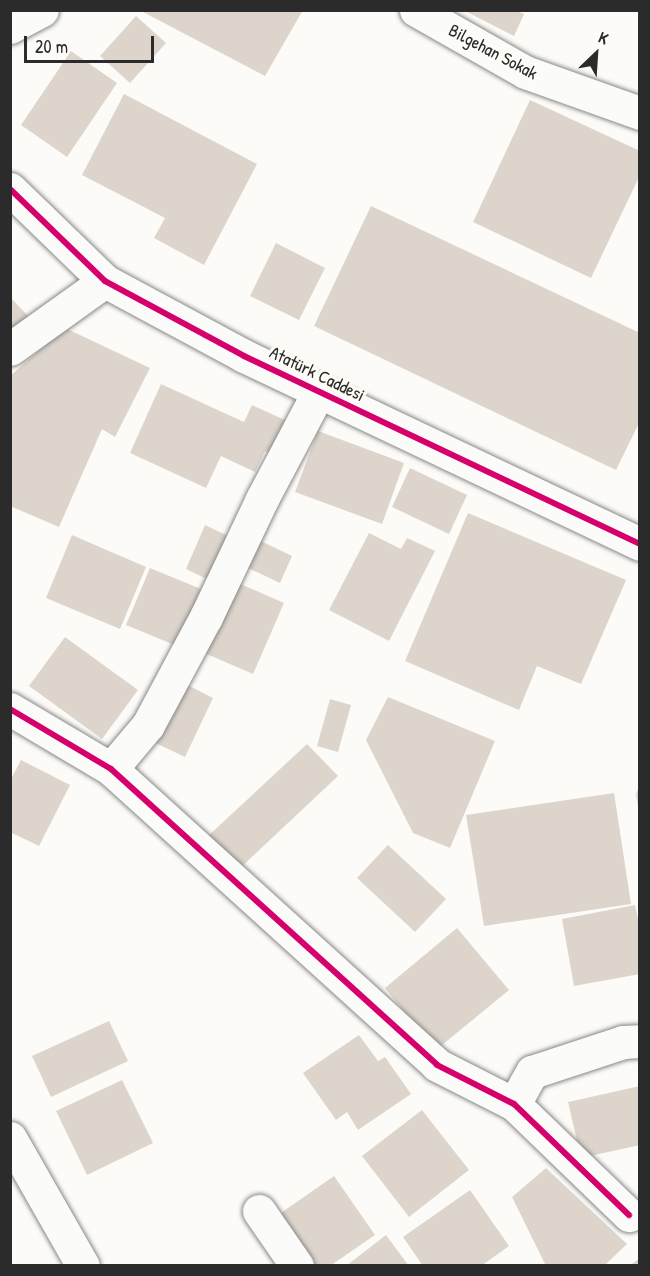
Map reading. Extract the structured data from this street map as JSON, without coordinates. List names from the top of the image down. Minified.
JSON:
{"streets":{"street":["Bilgehan Sokak","Atatürk Caddesi"]},"scale_bar":"20 m","north":"top right"}
